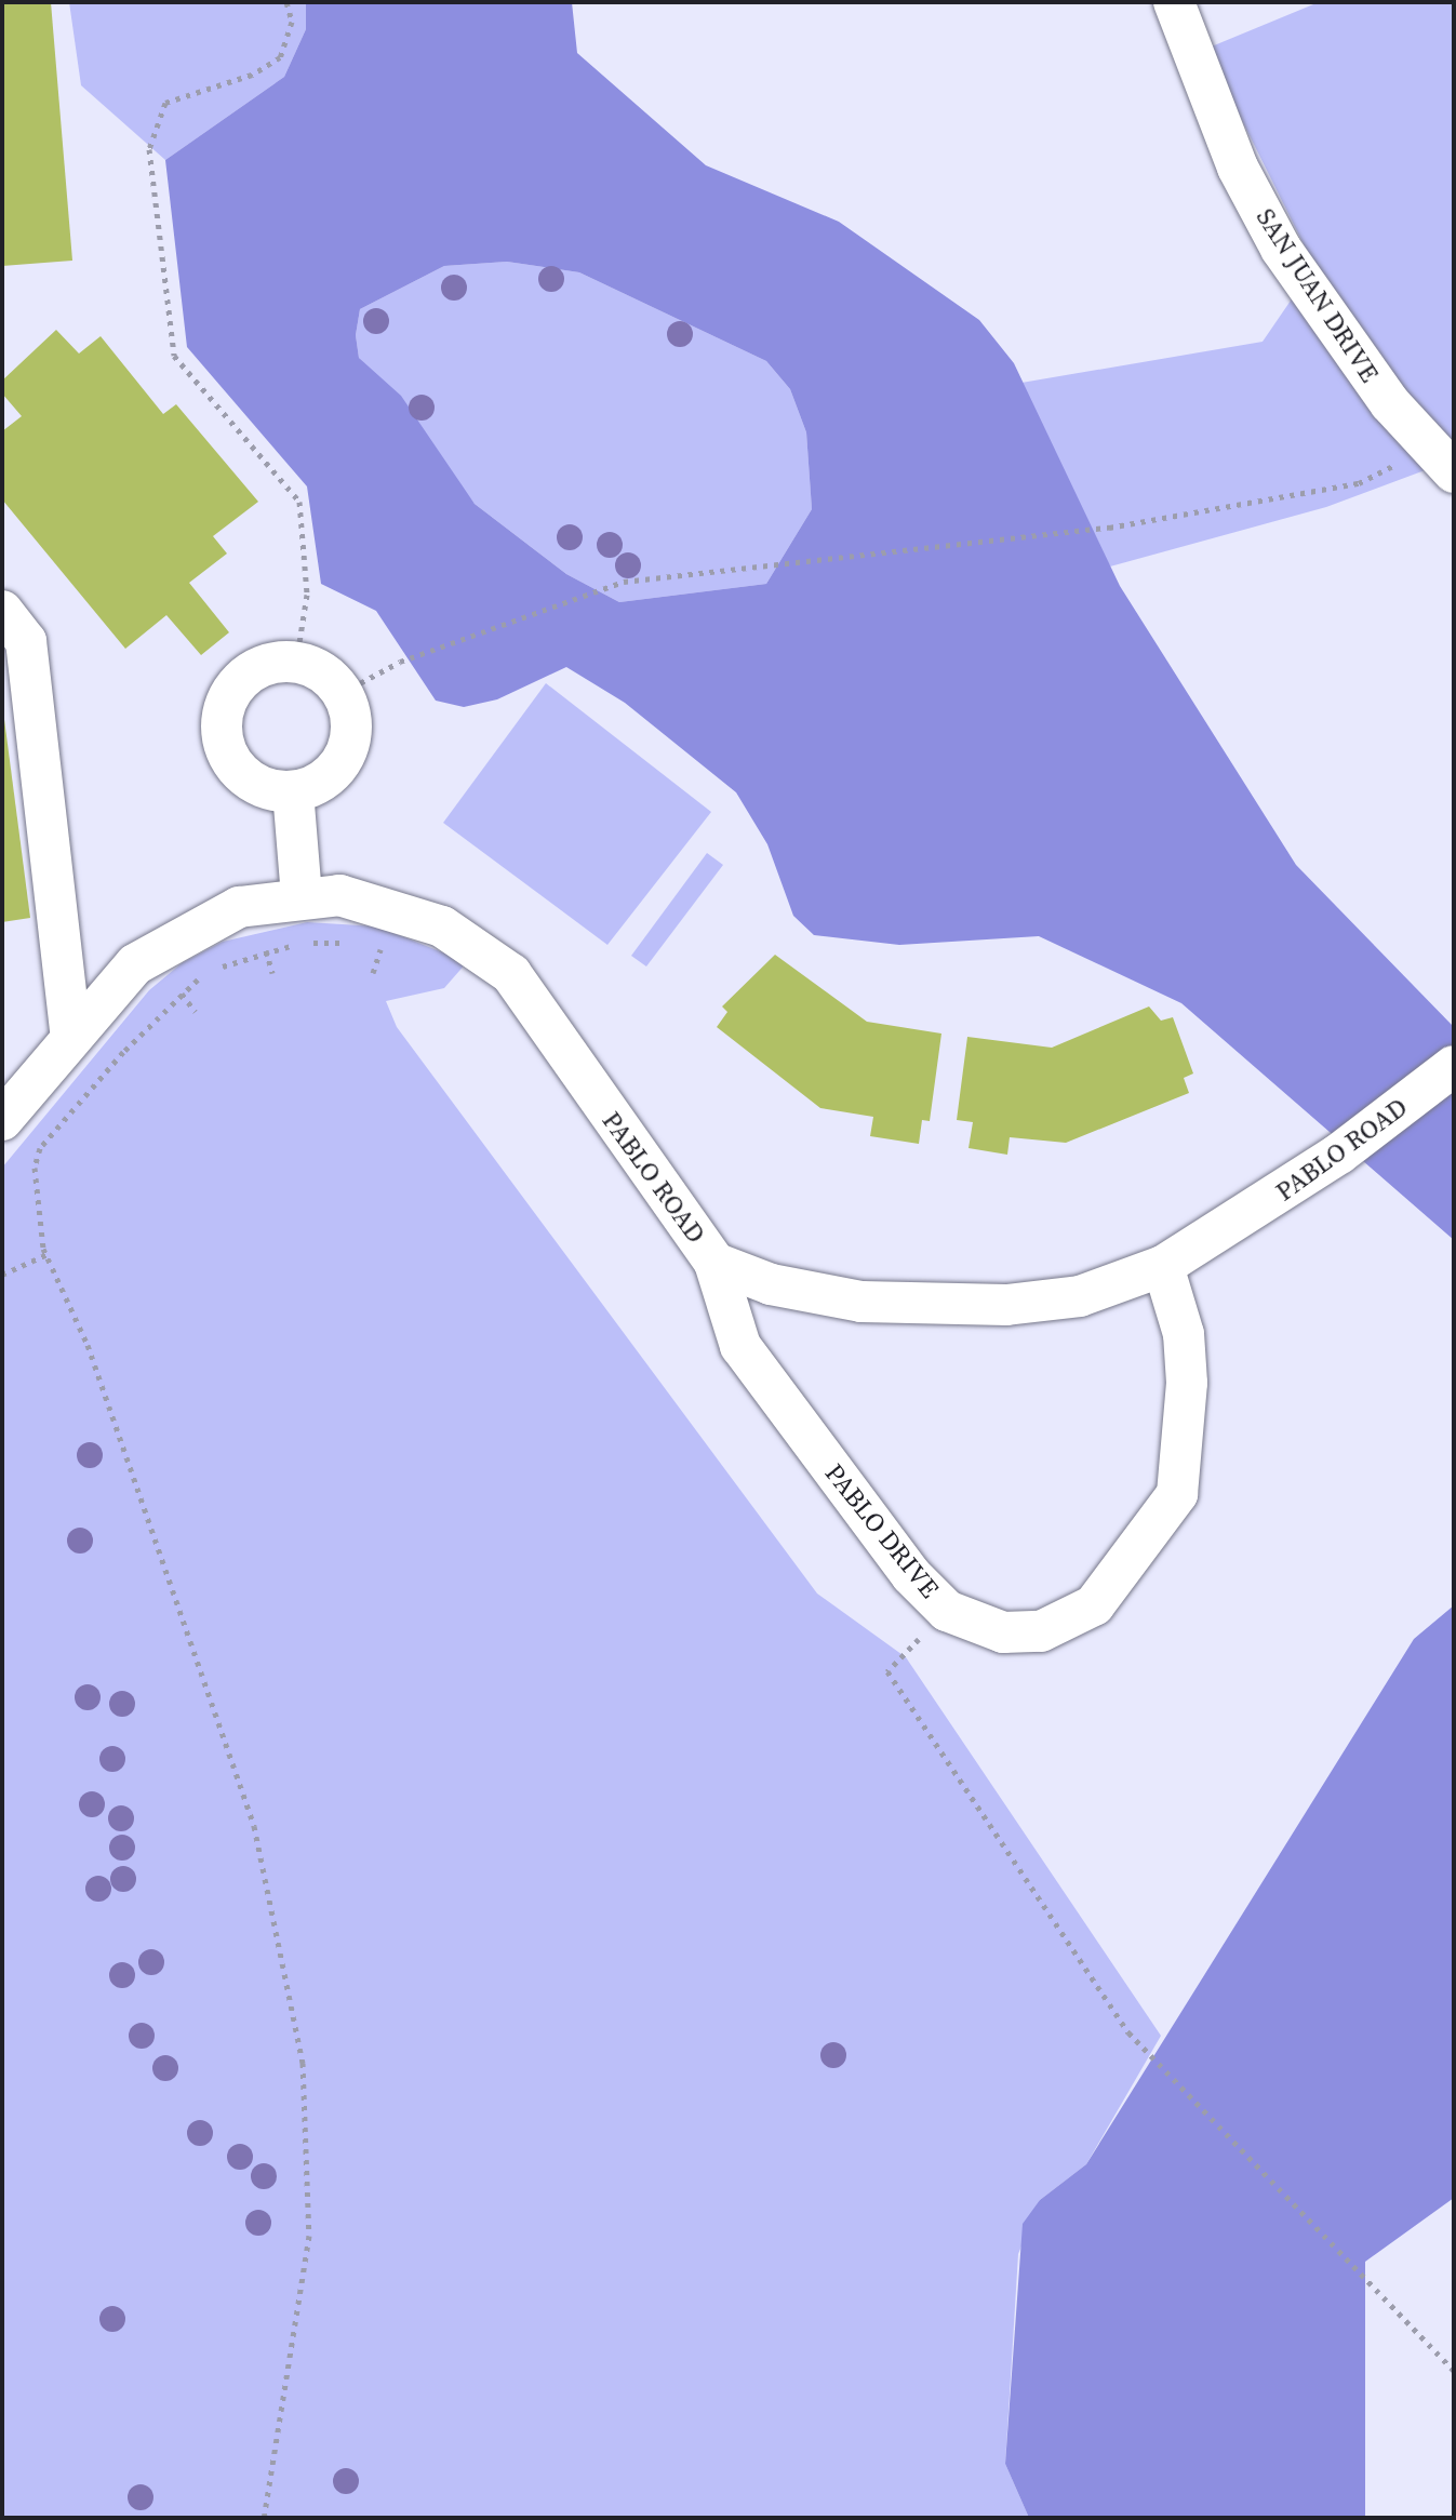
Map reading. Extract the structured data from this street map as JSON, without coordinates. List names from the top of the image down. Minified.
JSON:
{"streets":{"street":["SAN JUAN DRIVE","PABLO ROAD","PABLO DRIVE"]},"crossings":[["PABLO ROAD","PABLO DRIVE"]]}
